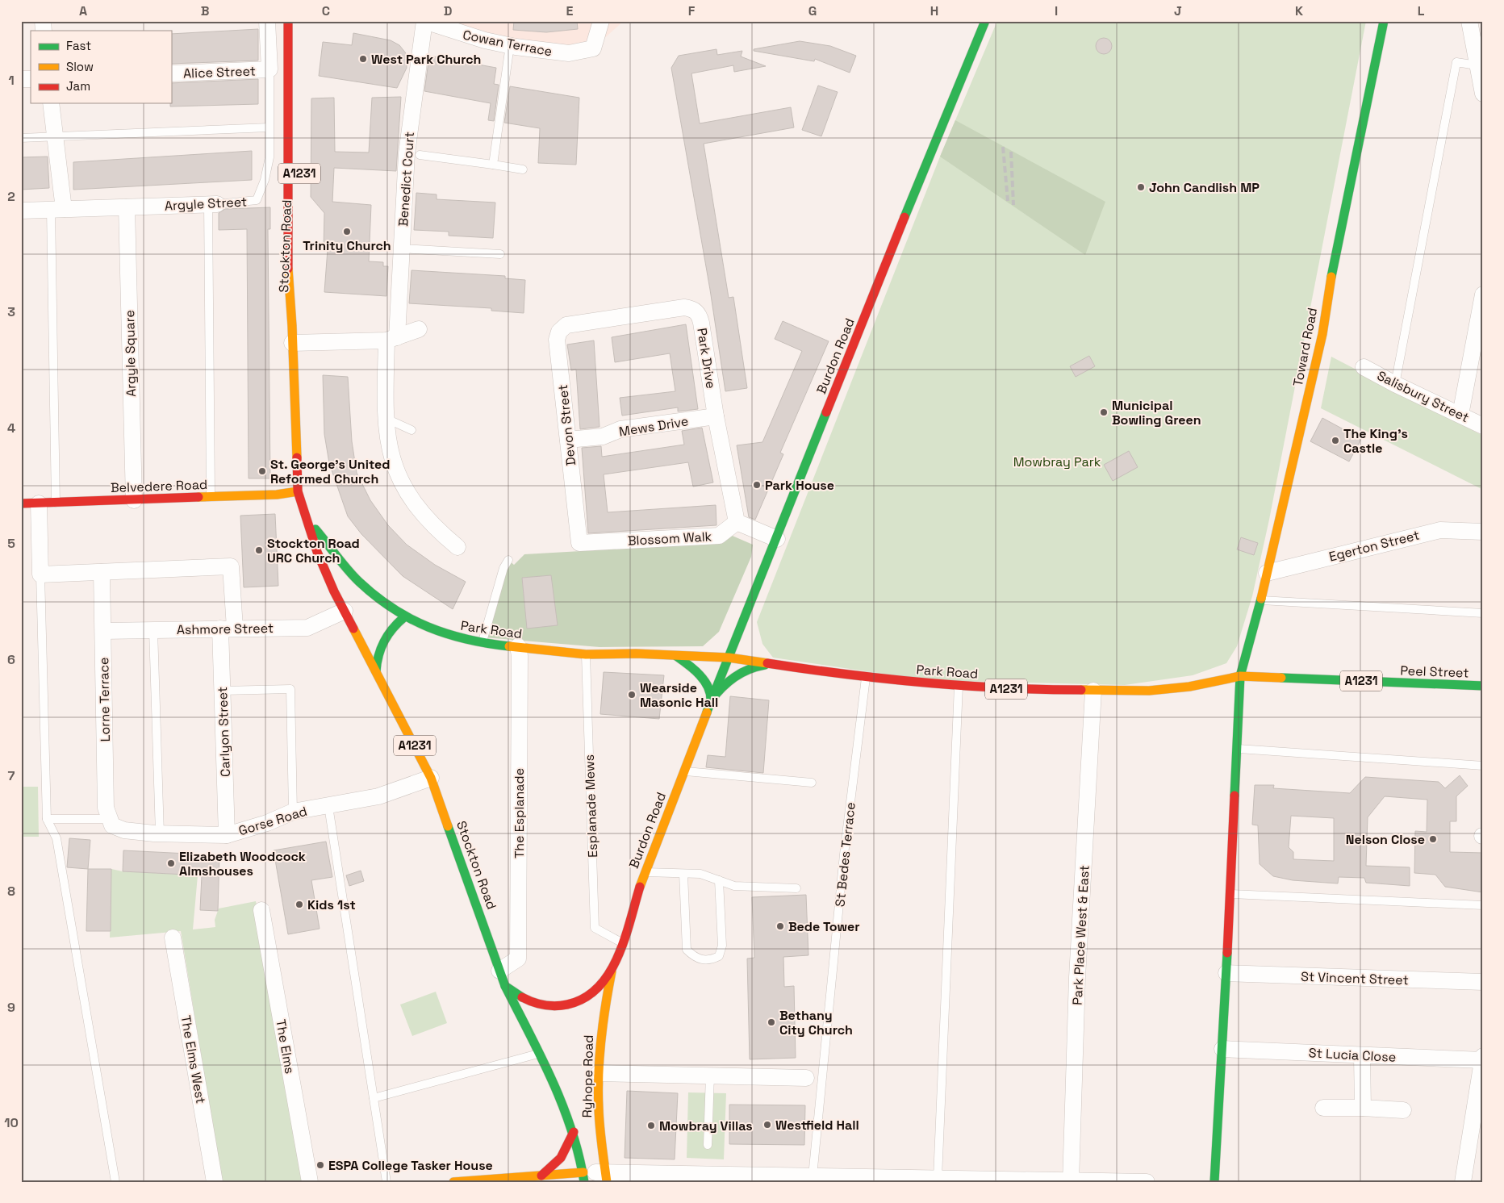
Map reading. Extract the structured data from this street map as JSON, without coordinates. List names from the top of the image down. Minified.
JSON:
{"streets":{"main road":["A1231","Stockton Road","Toward Road","Burdon Road","Belvedere Road","Park Road","Peel Street","Ryhope Road"],"street":["Cowan Terrace","Alice Street","Benedict Court","Argyle Street","Argyle Square","Park Drive","Salisbury Street","Devon Street","Mews Drive","Blossom Walk","Egerton Street","Ashmore Street","Lorne Terrace","Carlyon Street","The Esplanade","Gorse Road","Park Place West & East","St Vincent Street","The Elms","St Lucia Close","The Elms West"],"lane":["Esplanade Mews","St Bedes Terrace"]},"crossings":[["Cowan Terrace","Benedict Court"],["Alice Street","Argyle Street"],["A1231","Stockton Road"],["A1231","Burdon Road"],["A1231","Park Road"],["A1231","Ryhope Road"],["Argyle Street","Argyle Square"],["Stockton Road","Belvedere Road"],["Stockton Road","Ashmore Street"],["Stockton Road","Park Road"],["Stockton Road","The Esplanade"],["Stockton Road","Gorse Road"],["Stockton Road","Ryhope Road"],["Toward Road","Egerton Street"],["Toward Road","Park Road"],["Toward Road","Peel Street"],["Toward Road","St Vincent Street"],["Toward Road","St Lucia Close"],["Argyle Square","Belvedere Road"],["Burdon Road","Park Road"],["Burdon Road","Esplanade Mews"],["Burdon Road","Ryhope Road"],["Park Drive","Devon Street"],["Park Drive","Mews Drive"],["Park Drive","Blossom Walk"],["Devon Street","Mews Drive"],["Devon Street","Blossom Walk"],["Ashmore Street","Lorne Terrace"],["Ashmore Street","Carlyon Street"],["Park Road","Peel Street"],["Park Road","Esplanade Mews"],["Park Road","The Esplanade"],["Park Road","St Bedes Terrace"],["Park Road","Park Place West & East"],["Lorne Terrace","Carlyon Street"],["Lorne Terrace","Gorse Road"],["Carlyon Street","Gorse Road"]],"parks":["Mowbray Park"],"places":["West Park Church","John Candlish MP","Trinity Church","Municipal Bowling Green","The King's Castle","St. George's United Reformed Church","Park House","Stockton Road URC Church","Wearside Masonic Hall","Nelson Close","Elizabeth Woodcock Almshouses","Kids 1st","Bede Tower","Bethany City Church","Westfield Hall","Mowbray Villas","ESPA College Tasker House"],"legend":["Fast","Slow","Jam"],"grid":{"columns":["A","B","C","D","E","F","G","H","I","J","K","L"],"rows":["1","2","3","4","5","6","7","8","9","10"]}}
